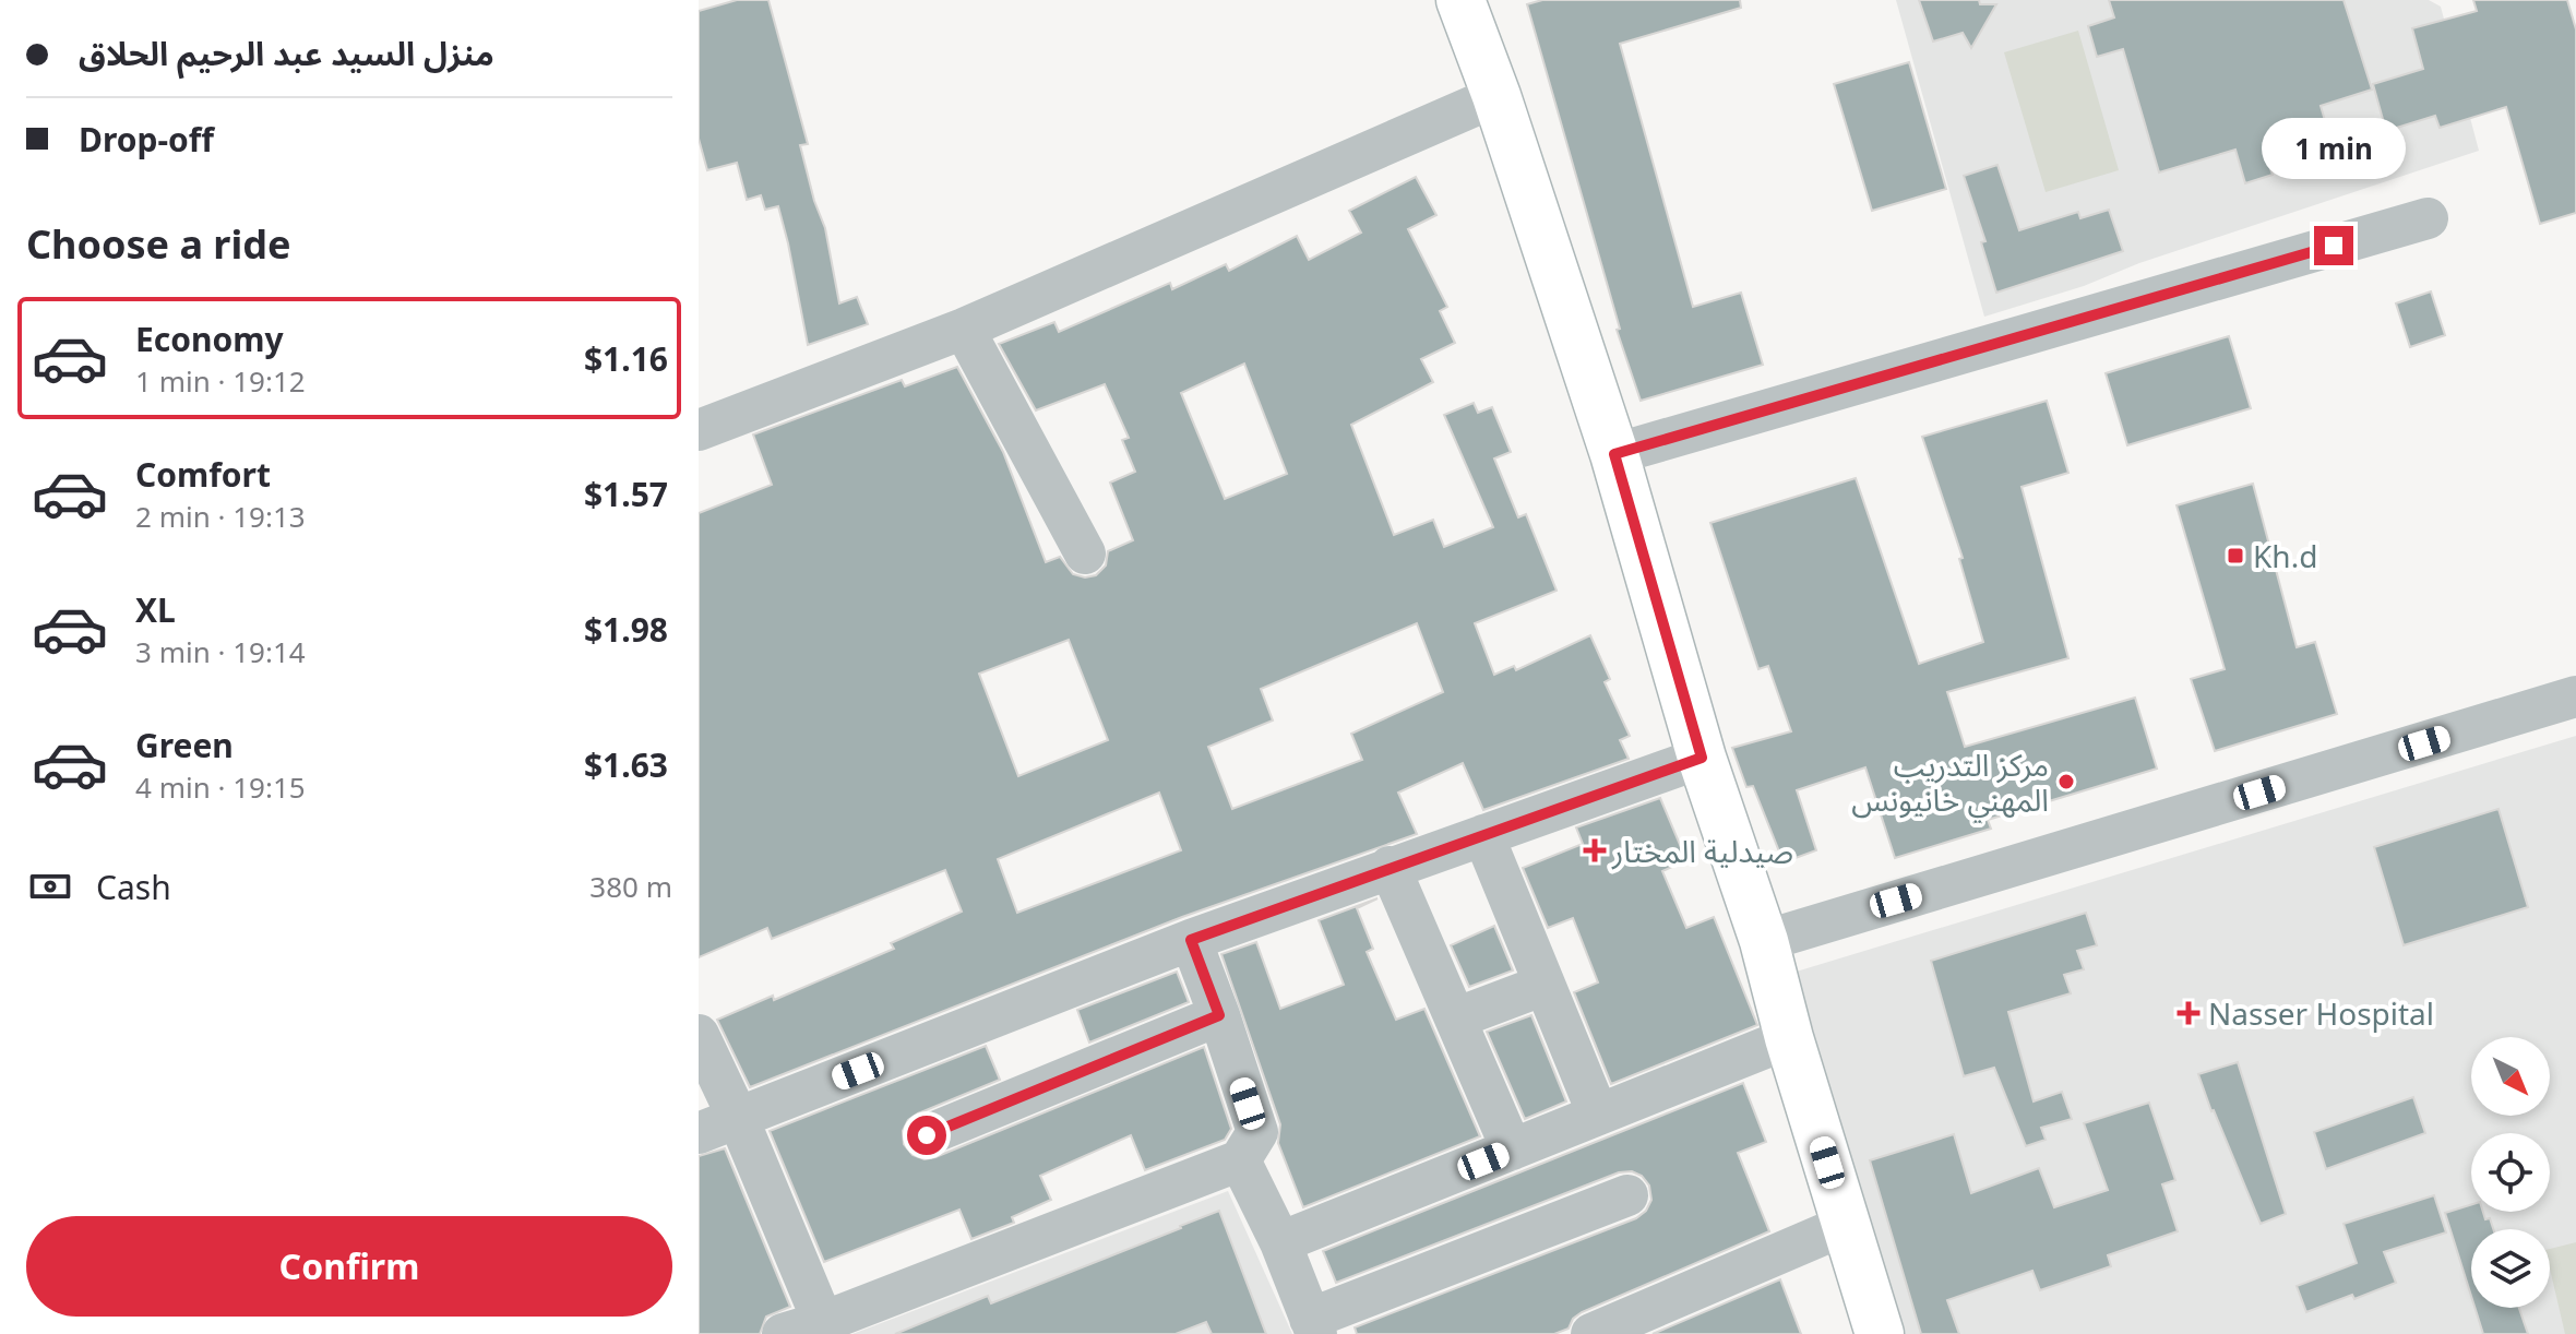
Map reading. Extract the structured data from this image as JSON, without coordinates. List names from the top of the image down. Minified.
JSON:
{"places":{"transit":["Kh.d"],"other":["مركز التدريب المهني خانيونس"],"health":["صيدلية المختار","Nasser Hospital"]},"north":"bottom right","page":{"banner":["منزل السيد عبد الرحيم الحلاق","Drop-off"],"bubble":"1 min","heading":"Choose a ride","list":[{"name":"Economy","note":"1 min · 19:12","value":"$1.16"},{"name":"Comfort","note":"2 min · 19:13","value":"$1.57"},{"name":"XL","note":"3 min · 19:14","value":"$1.98"},{"name":"Green","note":"4 min · 19:15","value":"$1.63"}],"pay":["Cash","380 m"],"buttons":"Confirm"}}
